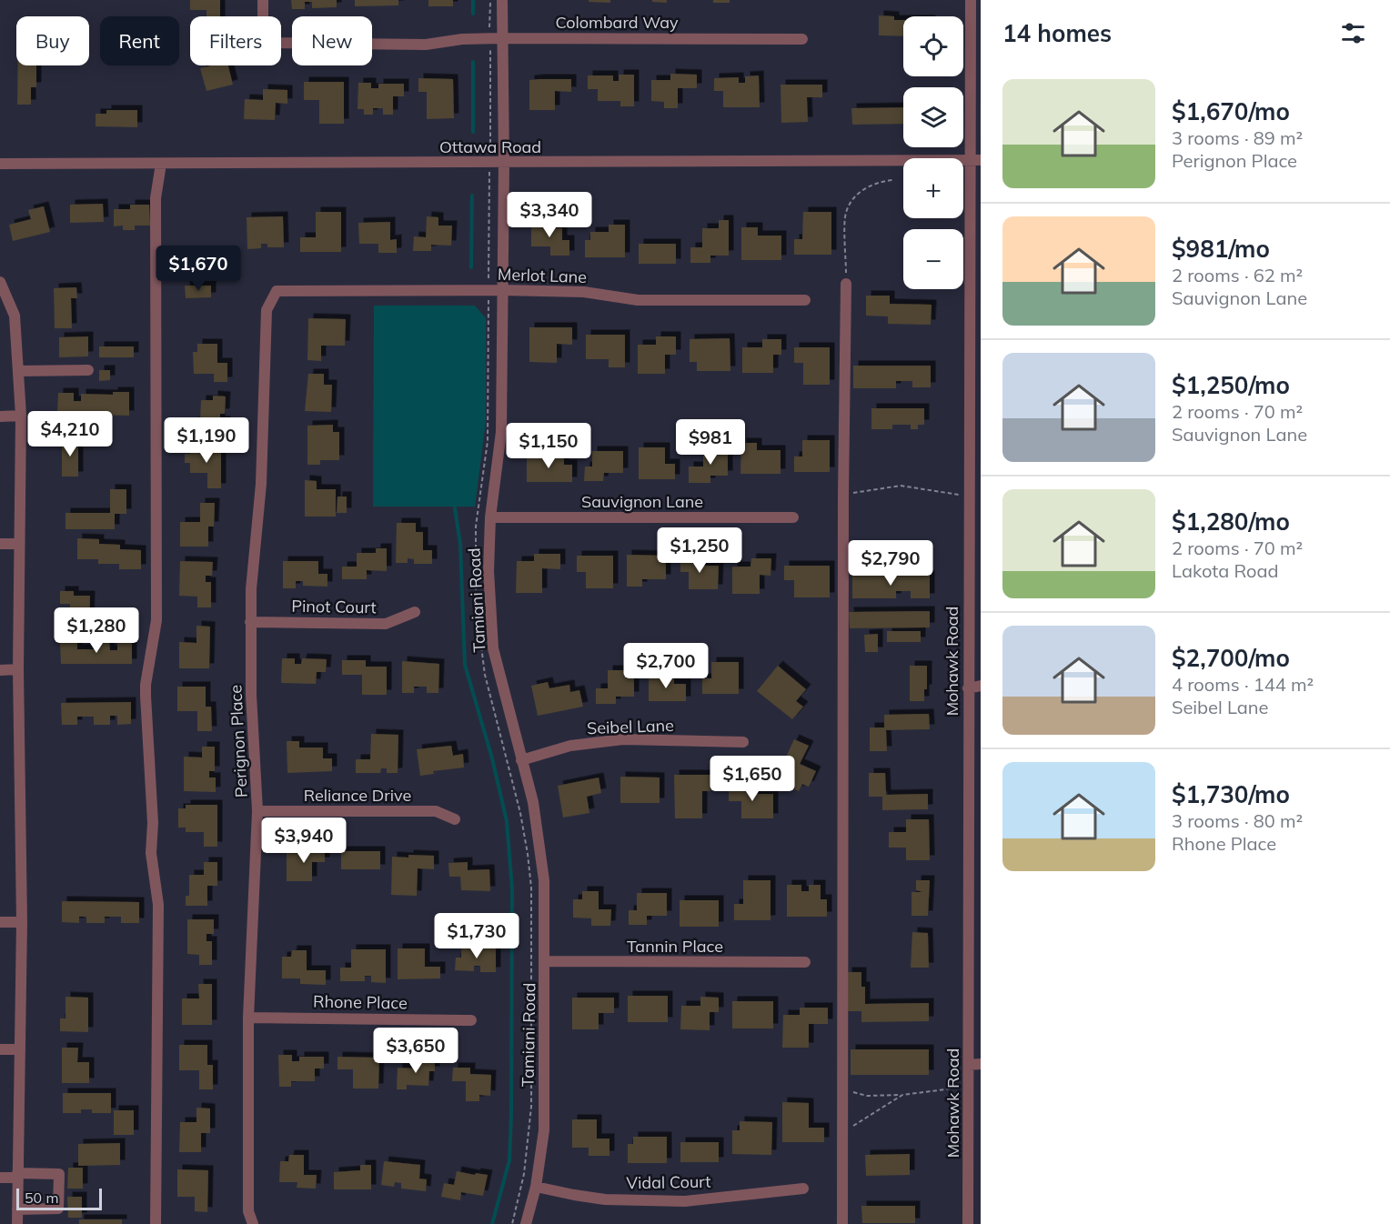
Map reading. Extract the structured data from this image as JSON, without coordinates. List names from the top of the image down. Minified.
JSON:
{"streets":{"street":["Colombard Way","Ottawa Road","Merlot Lane","Sauvignon Lane","Tamiani Road","Pinot Court","Mohawk Road","Seibel Lane","Perignon Place","Reliance Drive","Tannin Place","Rhone Place","Vidal Court"]},"crossings":[["Colombard Way","Tamiani Road"],["Ottawa Road","Tamiani Road"],["Ottawa Road","Mohawk Road"],["Merlot Lane","Tamiani Road"],["Merlot Lane","Perignon Place"],["Sauvignon Lane","Tamiani Road"],["Tamiani Road","Seibel Lane"],["Tamiani Road","Tannin Place"],["Tamiani Road","Vidal Court"],["Pinot Court","Perignon Place"],["Perignon Place","Reliance Drive"],["Perignon Place","Rhone Place"]],"scale_bar":"50 m","page":{"heading":"14 homes","map_buttons":["+","−"],"chip":["Buy","Rent","Filters","New"],"list":[{"name":"$1,670/mo","note":"3 rooms · 89 m² · Perignon Place"},{"name":"$981/mo","note":"2 rooms · 62 m² · Sauvignon Lane"},{"name":"$1,250/mo","note":"2 rooms · 70 m² · Sauvignon Lane"},{"name":"$1,280/mo","note":"2 rooms · 70 m² · Lakota Road"},{"name":"$2,700/mo","note":"4 rooms · 144 m² · Seibel Lane"},{"name":"$1,730/mo","note":"3 rooms · 80 m² · Rhone Place"}],"price":["$3,340","$1,670","$4,210","$1,190","$981","$1,150","$1,250","$2,790","$1,280","$2,700","$1,650","$3,940","$1,730","$3,650"],"scale":"50 m"}}
